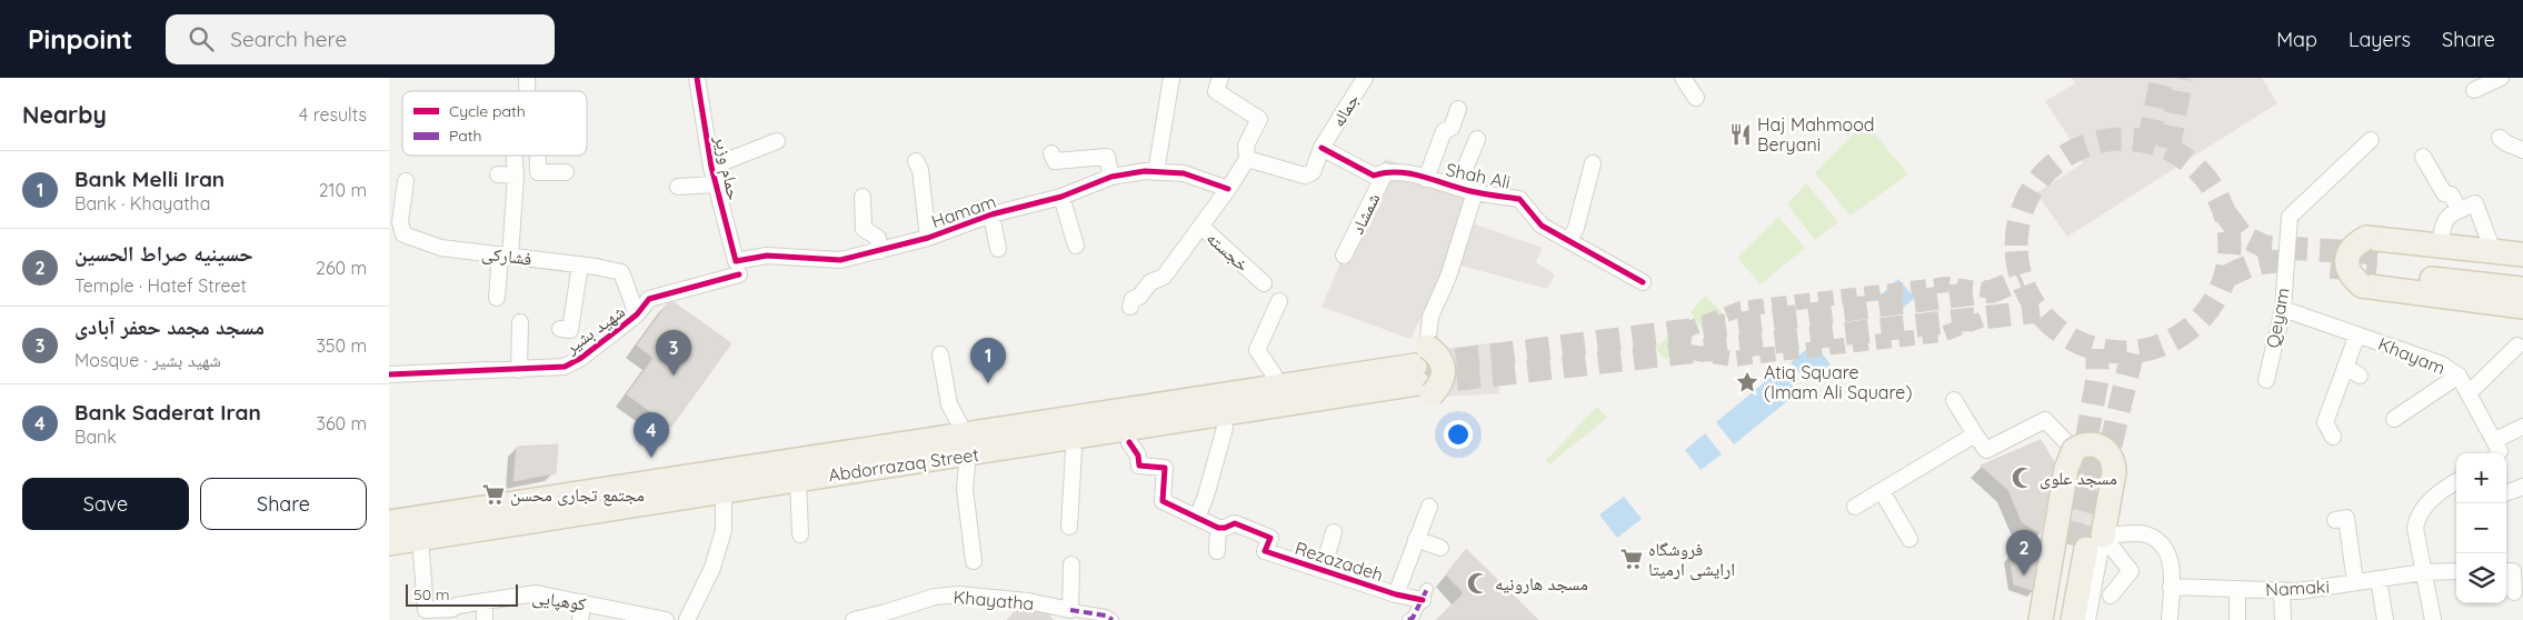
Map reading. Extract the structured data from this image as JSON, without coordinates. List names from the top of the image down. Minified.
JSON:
{"streets":{"main road":["Abdorrazaq Street"],"street":["جماله","حمام وزیر","Shah Ali","Hamam","شمشاد","خجسته","فشارکی","Qeyam","شهید بشیر","Khayam","Rezazadeh","Namaki","کوهپایی","Khayatha"]},"crossings":[["جماله","Shah Ali"],["حمام وزیر","Hamam"],["حمام وزیر","شهید بشیر"],["Shah Ali","شمشاد"],["Hamam","شهید بشیر"],["فشارکی","شهید بشیر"],["Qeyam","Khayam"],["Abdorrazaq Street","کوهپایی"],["Abdorrazaq Street","Khayatha"]],"places":{"restaurant":["Haj Mahmood Beryani"],"place":["Atiq Square (Imam Ali Square)"],"mosque":["مسجد علوی","مسجد هارونیه"],"supermarket":["مجتمع تجاری محسن","فروشگاه ارایشی ارمیتا"]},"legend":["Cycle path","Path"],"scale_bar":"50 m","page":{"header":"Pinpoint","search":"Search here","nav":["Map","Layers","Share"],"heading":["Nearby","4 results"],"list":[{"mark":"1","name":"Bank Melli Iran","note":"Bank · Khayatha","value":"210 m"},{"mark":"2","name":"حسینیه صراط الحسین","note":"Temple · Hatef Street","value":"260 m"},{"mark":"3","name":"مسجد مجمد حعفر آبادی","note":"Mosque · شهید بشیر","value":"350 m"},{"mark":"4","name":"Bank Saderat Iran","note":"Bank","value":"360 m"}],"pins":["3","1","4","2"],"map_buttons":["+","−"],"buttons":["Save","Share"],"scale":"50 m"}}
